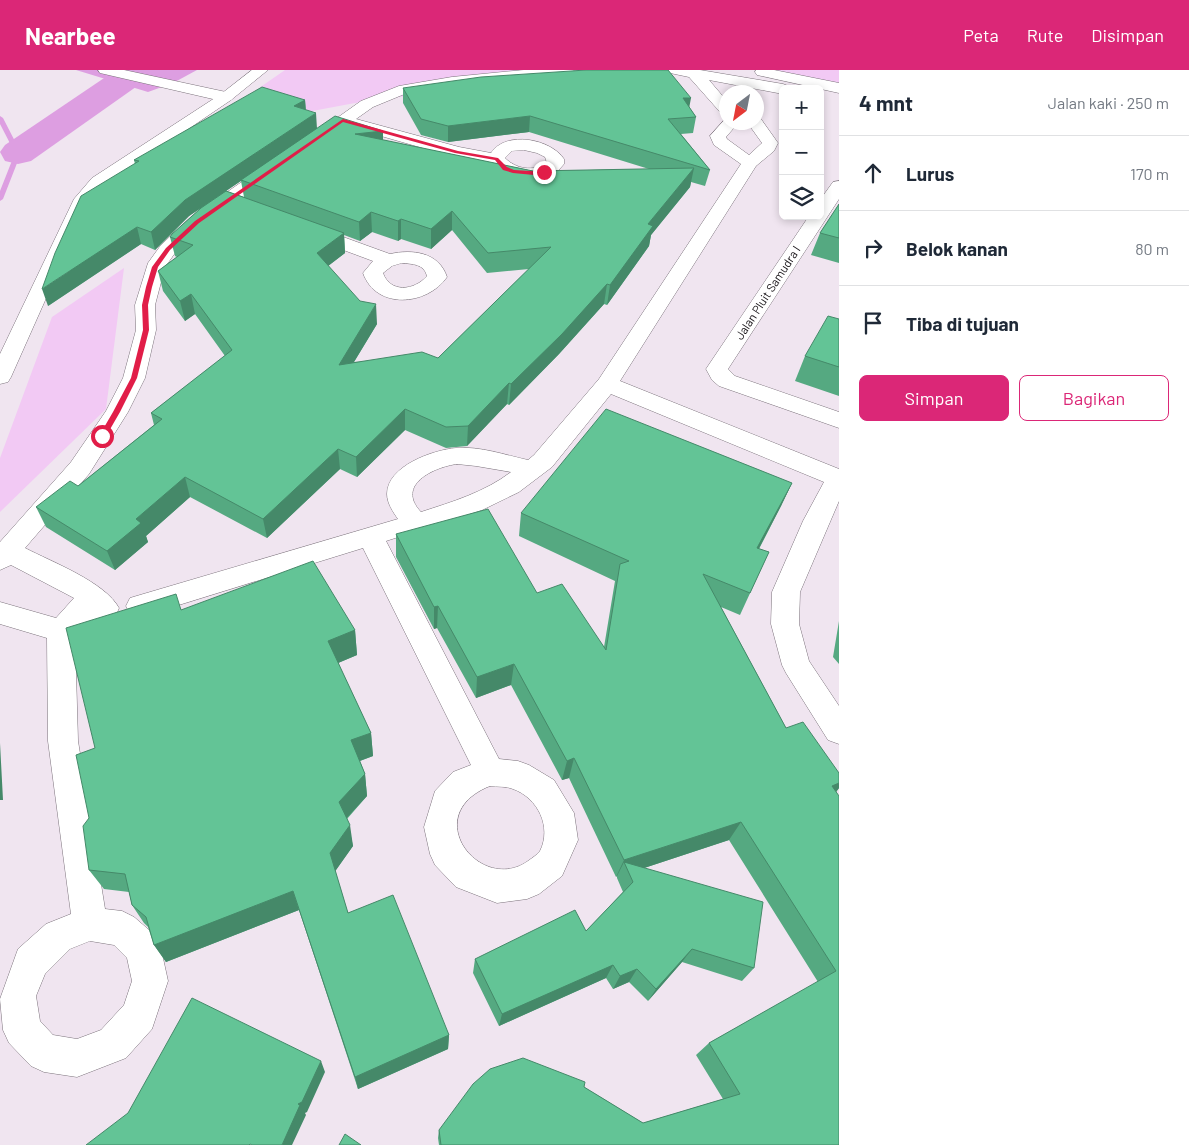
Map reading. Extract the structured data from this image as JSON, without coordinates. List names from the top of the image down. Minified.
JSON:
{"streets":{"street":["Jalan Pluit Samudra I"]},"north":"bottom left","page":{"header":"Nearbee","nav":["Peta","Rute","Disimpan"],"heading":["4 mnt","Jalan kaki · 250 m"],"map_buttons":["+","−"],"list":[["Lurus","170 m"],["Belok kanan","80 m"],"Tiba di tujuan"],"buttons":["Simpan","Bagikan"]}}
